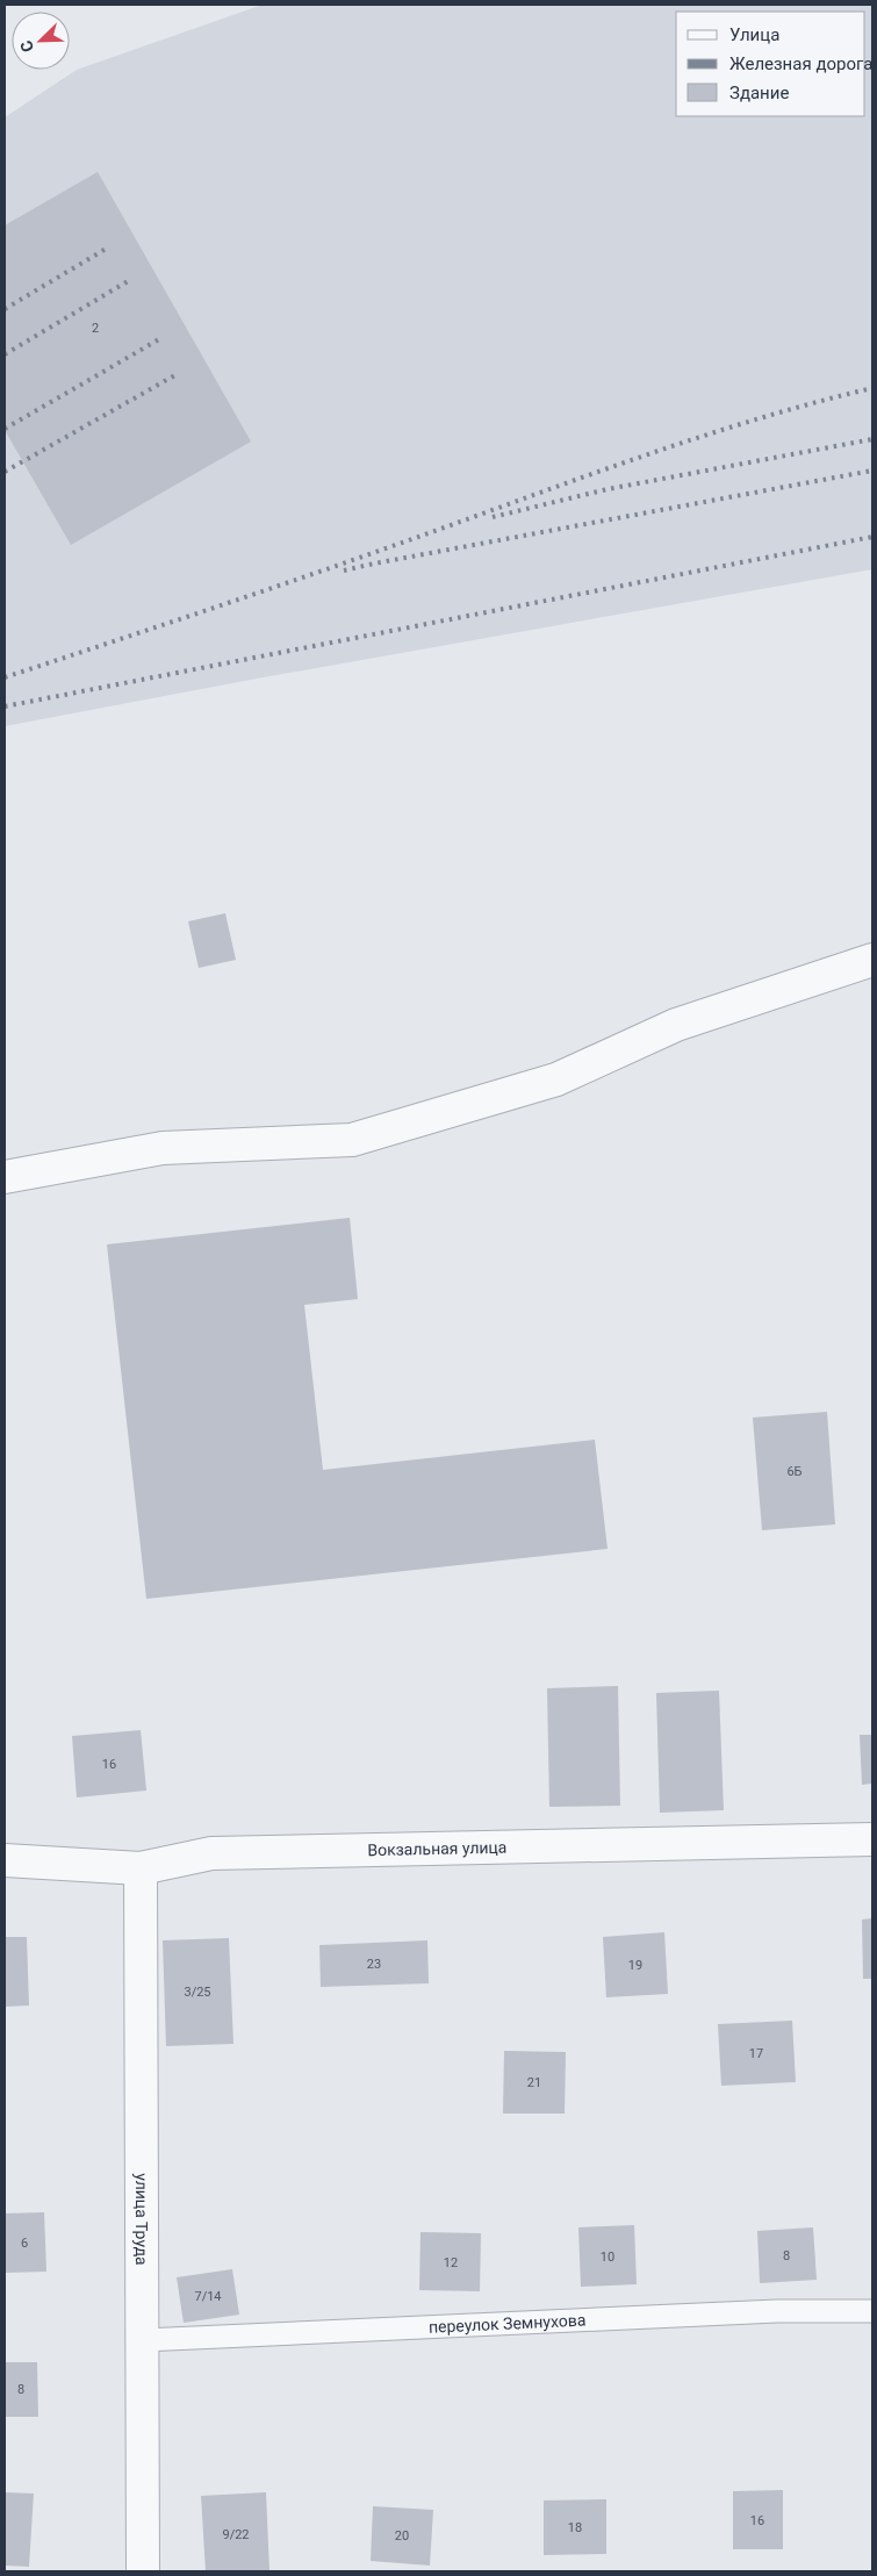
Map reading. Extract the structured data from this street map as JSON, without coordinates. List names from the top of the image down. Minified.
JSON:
{"streets":{"street":["Вокзальная улица","улица Труда"],"lane":["переулок Земнухова"]},"crossings":[["Вокзальная улица","улица Труда"],["улица Труда","переулок Земнухова"]],"house_numbers":["2","6Б","16","23","19","3/25","17","21","6","8","10","12","7/14","8","16","18","9/22","20"],"legend":["Улица","Железная дорога","Здание"],"north":"bottom left"}
